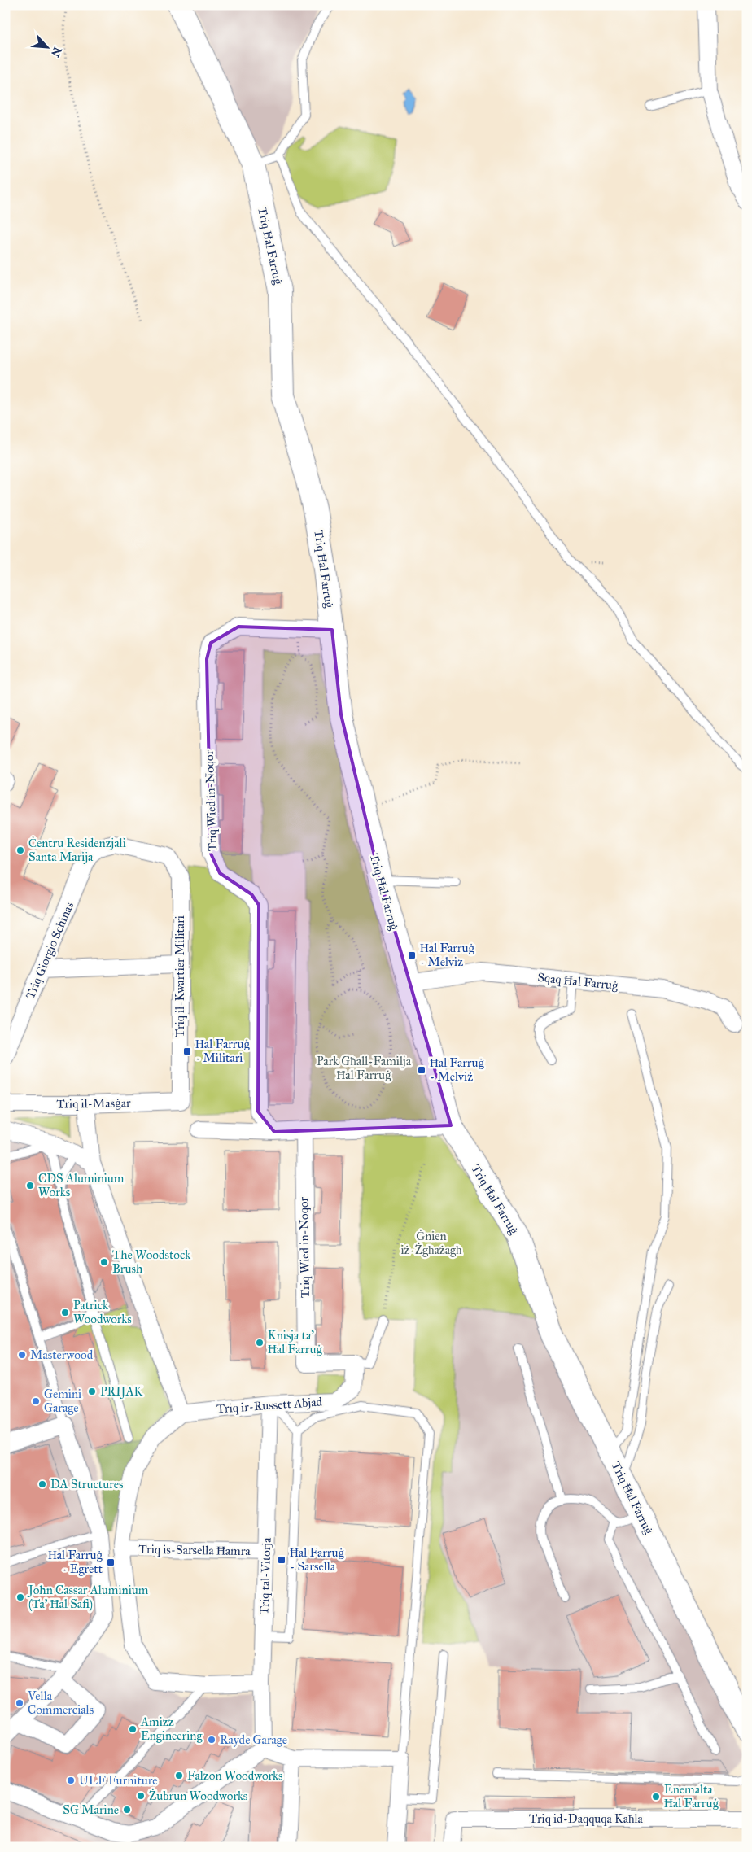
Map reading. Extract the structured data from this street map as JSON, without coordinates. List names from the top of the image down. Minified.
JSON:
{"streets":{"main road":["Triq Ħal Farruġ"],"street":["Triq Wied in-Noqor","Triq Giorgio Schinas","Triq il-Kwartier Militari","Sqaq Ħal Farruġ","Triq il-Masġar","Triq ir-Russett Abjad","Triq is-Sarsella Ħamra","Triq tal-Vitorja","Triq id-Daqquqa Kaħla"]},"crossings":[["Triq Ħal Farruġ","Triq Wied in-Noqor"],["Triq Ħal Farruġ","Sqaq Ħal Farruġ"],["Triq Wied in-Noqor","Triq ir-Russett Abjad"],["Triq Giorgio Schinas","Triq il-Kwartier Militari"],["Triq il-Kwartier Militari","Triq il-Masġar"],["Triq ir-Russett Abjad","Triq tal-Vitorja"],["Triq is-Sarsella Ħamra","Triq tal-Vitorja"]],"parks":["Park Għall-Familja Ħal Farruġ","Ġnien iż-Żgħażagħ"],"places":{"other":["Ċentru Residenzjali Santa Marija","CDS Aluminium Works","The Woodstock Brush","Patrick Woodworks","Knisja ta' Ħal Farruġ","Masterwood","PRIJAK","Gemini Garage","DA Structures","John Cassar Aluminium (Ta' Ħal Safi)","Vella Commercials","Amizz Engineering","Rayde Garage","Falzon Woodworks","ULF Furniture","Żubrun Woodworks","Enemalta Ħal Farruġ","SG Marine"],"transit":["Ħal Farruġ - Melviz","Ħal Farruġ - Militari","Ħal Farruġ - Melviż","Ħal Farruġ - Sarsella","Ħal Farruġ - Egrett"]},"north":"bottom right"}
